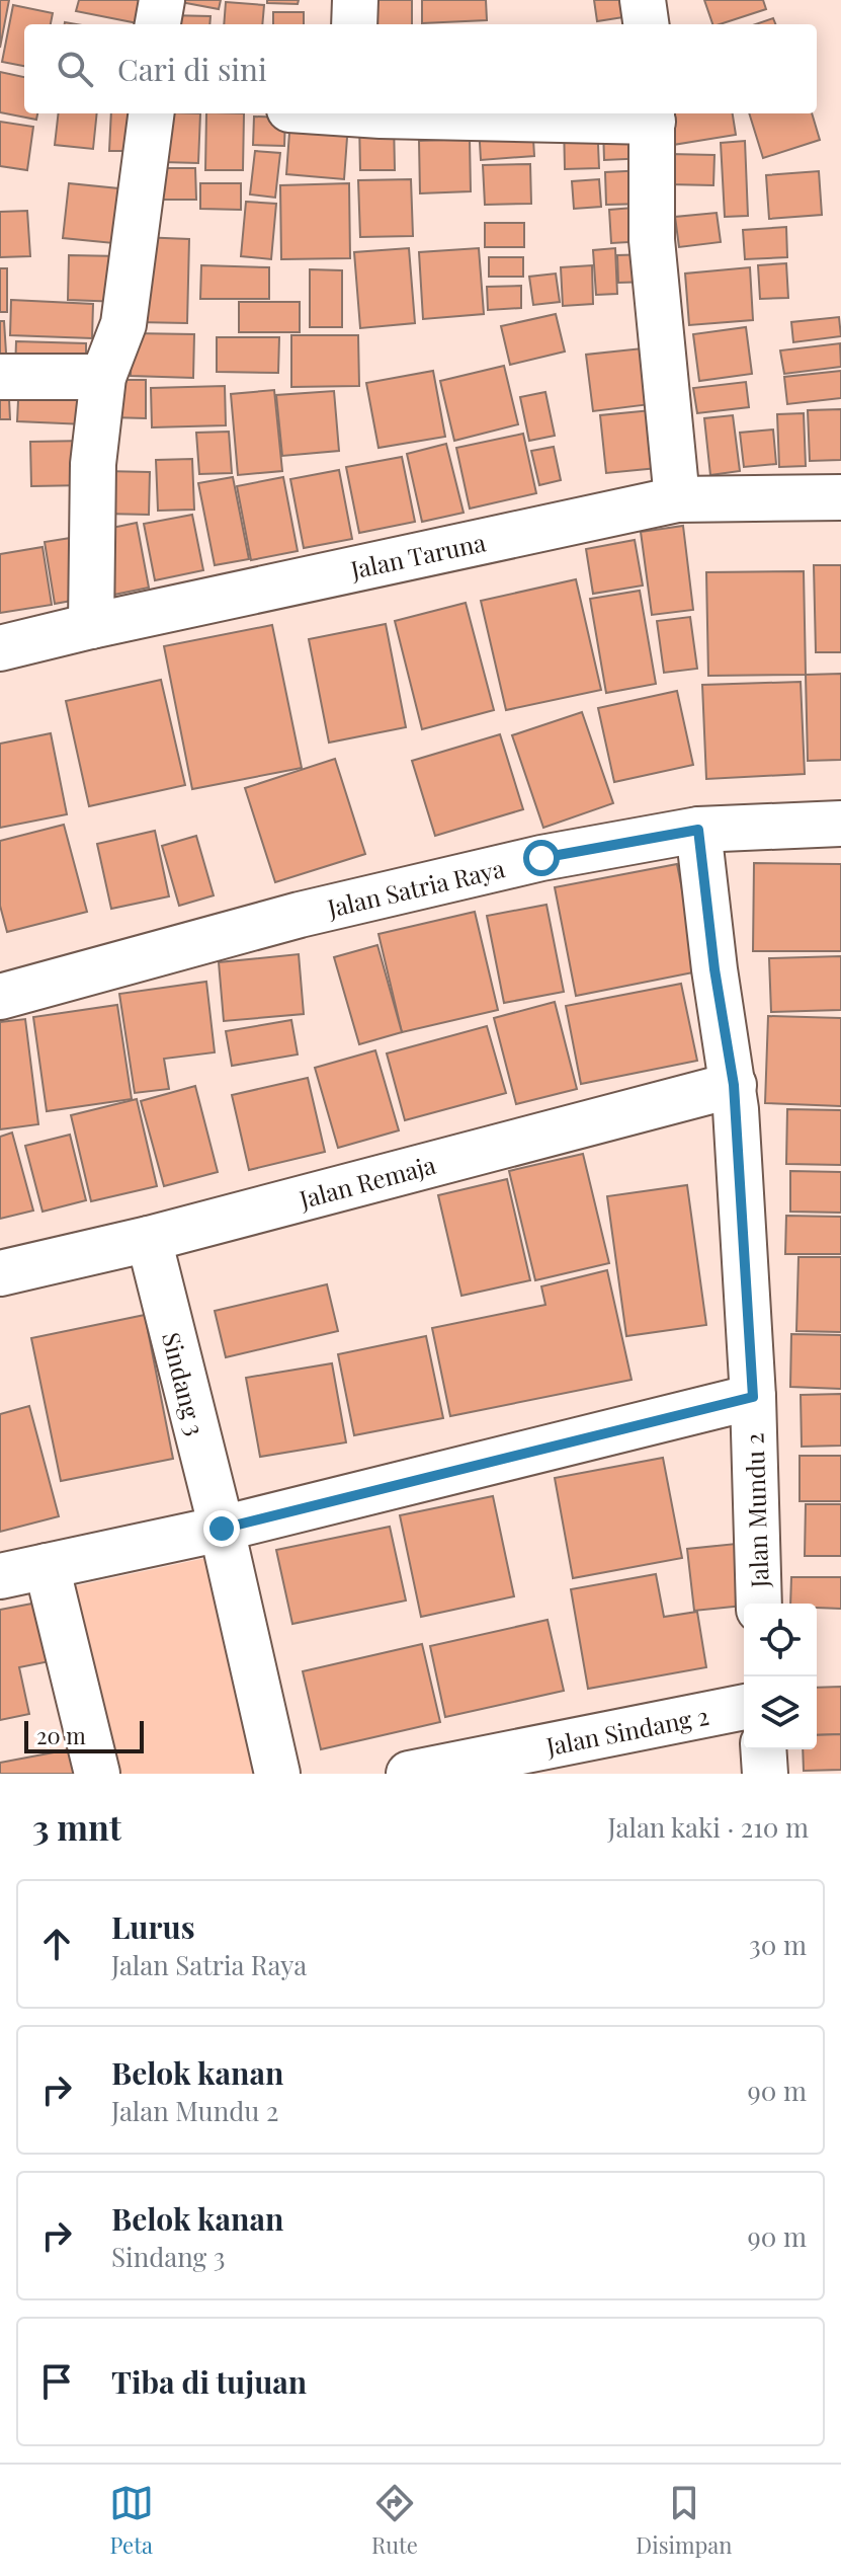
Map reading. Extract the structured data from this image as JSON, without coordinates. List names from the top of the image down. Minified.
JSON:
{"streets":{"street":["Jalan Taruna","Jalan Satria Raya","Jalan Remaja","Sindang 3","Jalan Mundu 2","Jalan Sindang 2"]},"crossings":[["Jalan Satria Raya","Jalan Mundu 2"],["Jalan Remaja","Sindang 3"],["Jalan Remaja","Jalan Mundu 2"]],"scale_bar":"20 m","page":{"search":"Cari di sini","scale":"20 m","heading":["3 mnt","Jalan kaki · 210 m"],"list":[["Lurus","Jalan Satria Raya","30 m"],["Belok kanan","Jalan Mundu 2","90 m"],["Belok kanan","Sindang 3","90 m"],"Tiba di tujuan"],"nav":["Peta","Rute","Disimpan"]}}
